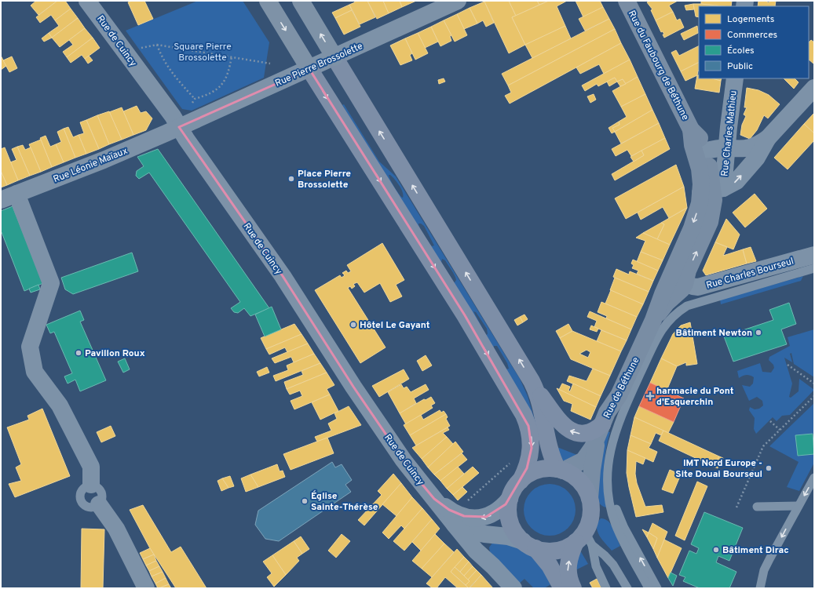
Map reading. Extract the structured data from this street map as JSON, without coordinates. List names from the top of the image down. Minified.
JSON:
{"streets":{"street":["Rue de Cuincy","Rue Pierre Brossolette","Rue du Faubourg de Béthune","Rue Charles Mathieu","Rue Léonie Maïaux","Rue Charles Bourseul","Rue de Béthune"]},"crossings":[["Rue de Cuincy","Rue Pierre Brossolette"],["Rue de Cuincy","Rue Léonie Maïaux"],["Rue de Cuincy","Rue de Béthune"],["Rue Pierre Brossolette","Rue Léonie Maïaux"],["Rue du Faubourg de Béthune","Rue Charles Mathieu"],["Rue du Faubourg de Béthune","Rue de Béthune"],["Rue Charles Mathieu","Rue de Béthune"],["Rue Charles Bourseul","Rue de Béthune"]],"parks":["Square Pierre Brossolette"],"places":{"other":["Place Pierre Brossolette","Hôtel Le Gayant","Bâtiment Newton","Pavillon Roux","IMT Nord Europe - Site Douai Bourseul","Église Sainte-Thérèse","Bâtiment Dirac"],"health":["harmacie du Pont d'Esquerchin"]},"legend":["Logements","Commerces","Écoles","Public"]}
